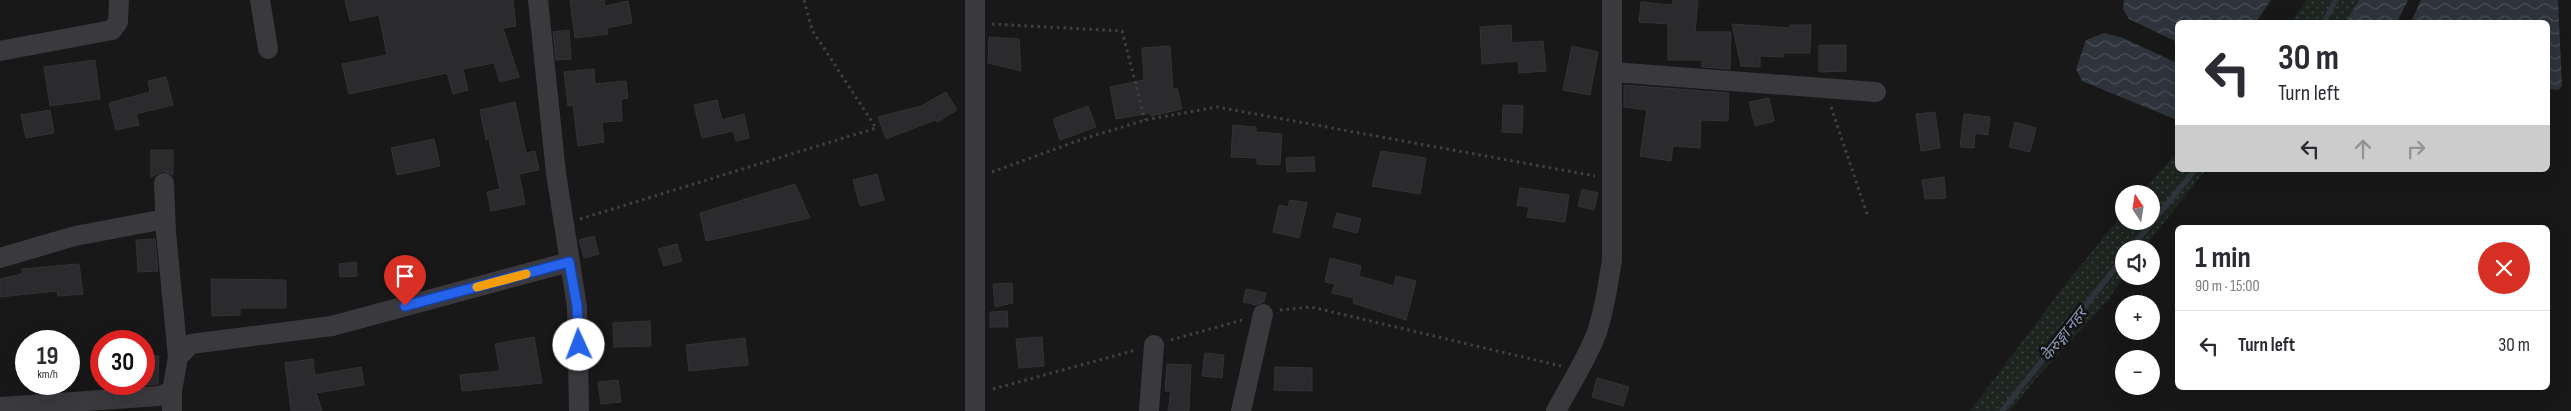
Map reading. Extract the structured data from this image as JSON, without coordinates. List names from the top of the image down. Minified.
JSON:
{"water":["केेरुङ्गा नहर"],"north":"top","page":{"turn":["30 m","Turn left"],"map_buttons":["+","−"],"heading":["1 min","90 m · 15:00"],"list":[{"name":"Turn left","value":"30 m"}],"speed":"19 km/h","limit":"30"}}
